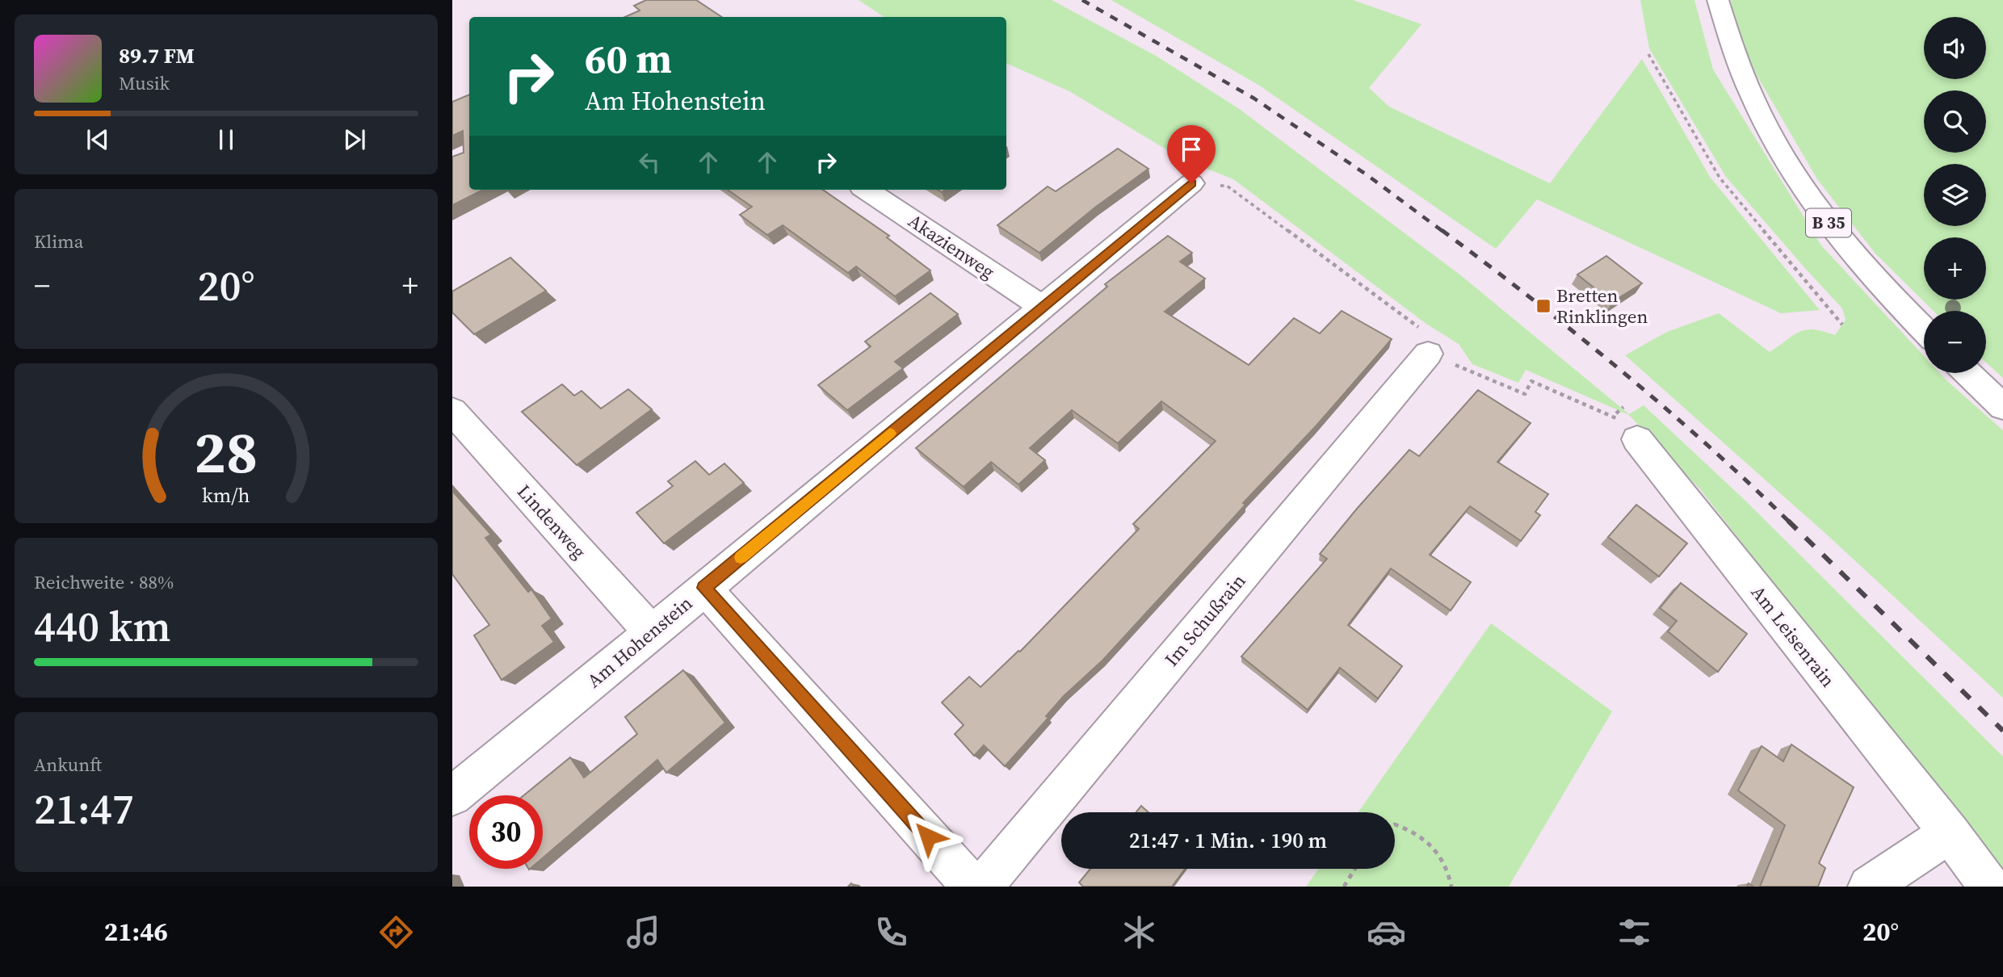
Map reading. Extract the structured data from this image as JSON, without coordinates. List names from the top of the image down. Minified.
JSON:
{"streets":{"street":["B 35","Akazienweg","Lindenweg","Im Schußrain","Am Leisenrain","Am Hohenstein"]},"crossings":[["Akazienweg","Am Hohenstein"],["Lindenweg","Am Hohenstein"]],"places":{"transit":["Bretten Rinklingen"]},"page":{"map_buttons":["+","−"],"turn":["60 m","Am Hohenstein"],"song":["89.7 FM","Musik"],"tile":["Klima",["Reichweite · 88%","440 km"],["Ankunft","21:47"]],"heat":["−","20°","+"],"limit":"30","trip":"21:47 · 1 Min. · 190 m","tabs":["21:46","20°"],"gauge":["28","km/h"]}}
